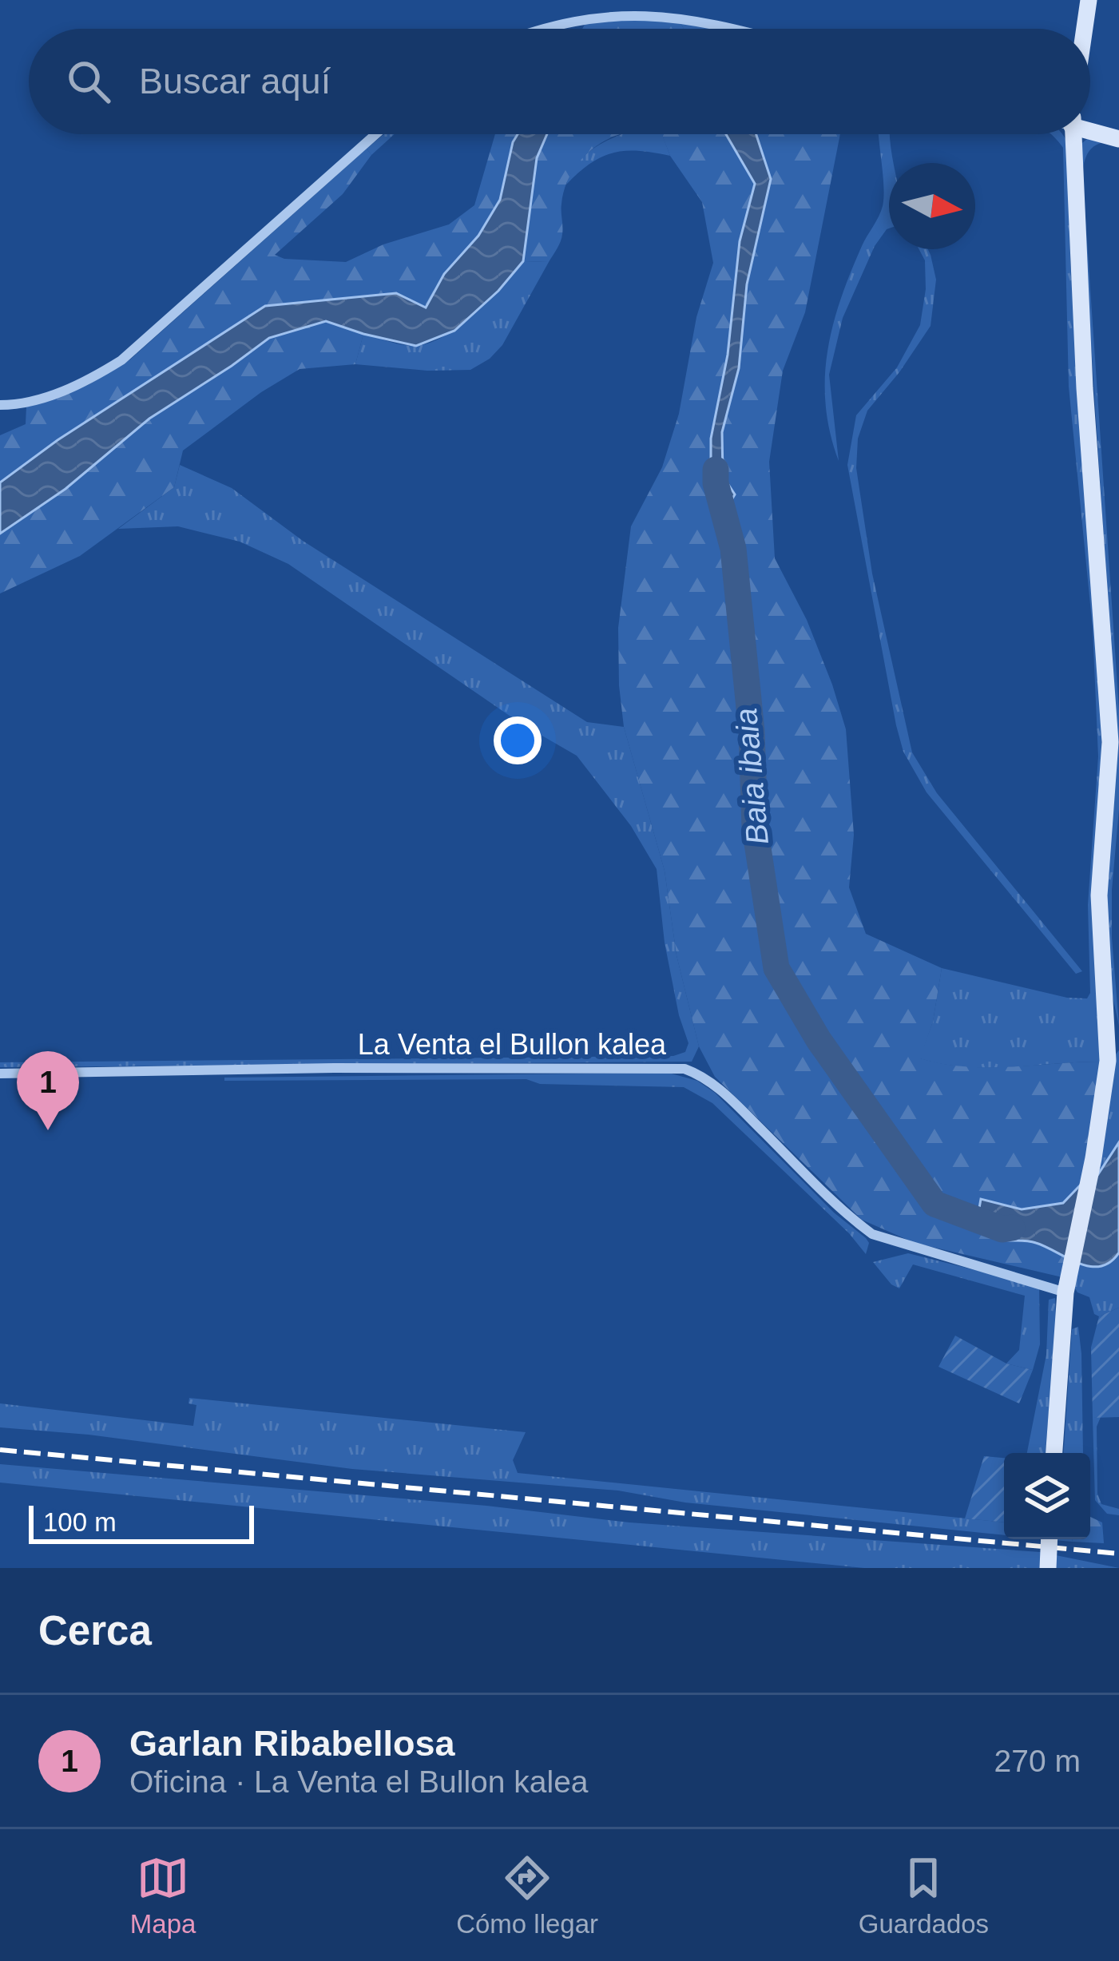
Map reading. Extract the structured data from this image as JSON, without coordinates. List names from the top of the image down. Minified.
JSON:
{"streets":{"street":["La Venta el Bullon kalea"]},"water":["Baia ibaia"],"scale_bar":"100 m","north":"right","page":{"search":"Buscar aquí","pins":"1","scale":"100 m","heading":"Cerca","list":[{"mark":"1","name":"Garlan Ribabellosa","note":"Oficina · La Venta el Bullon kalea","value":"270 m"}],"nav":["Mapa","Cómo llegar","Guardados"]}}
